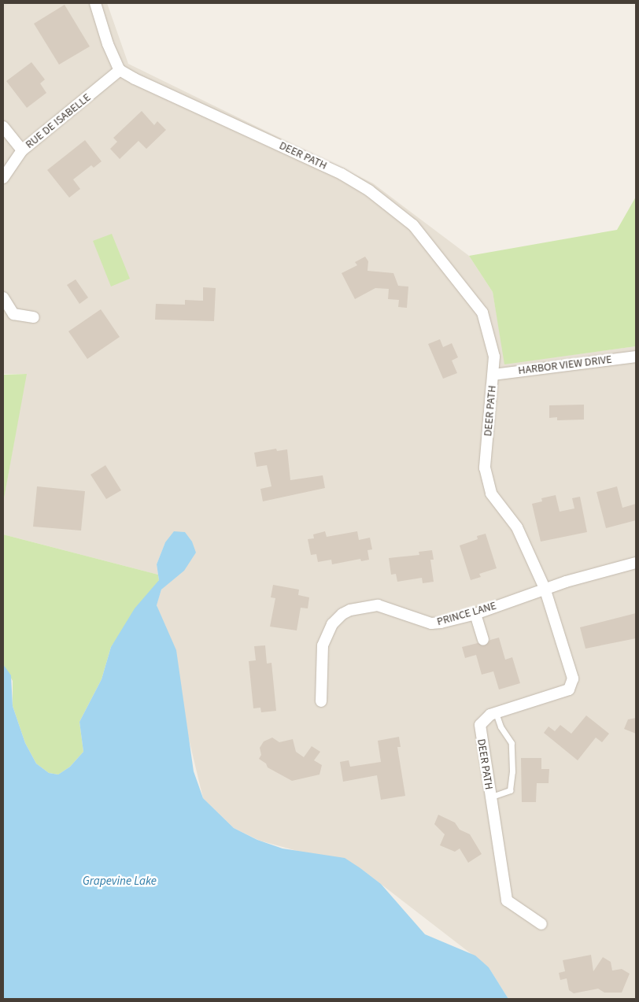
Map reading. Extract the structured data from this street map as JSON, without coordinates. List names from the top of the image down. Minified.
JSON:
{"streets":{"street":["RUE DE ISABELLE","DEER PATH","HARBOR VIEW DRIVE","PRINCE LANE"]},"crossings":[["RUE DE ISABELLE","DEER PATH"],["DEER PATH","HARBOR VIEW DRIVE"],["DEER PATH","PRINCE LANE"]],"water":["Grapevine Lake"]}
